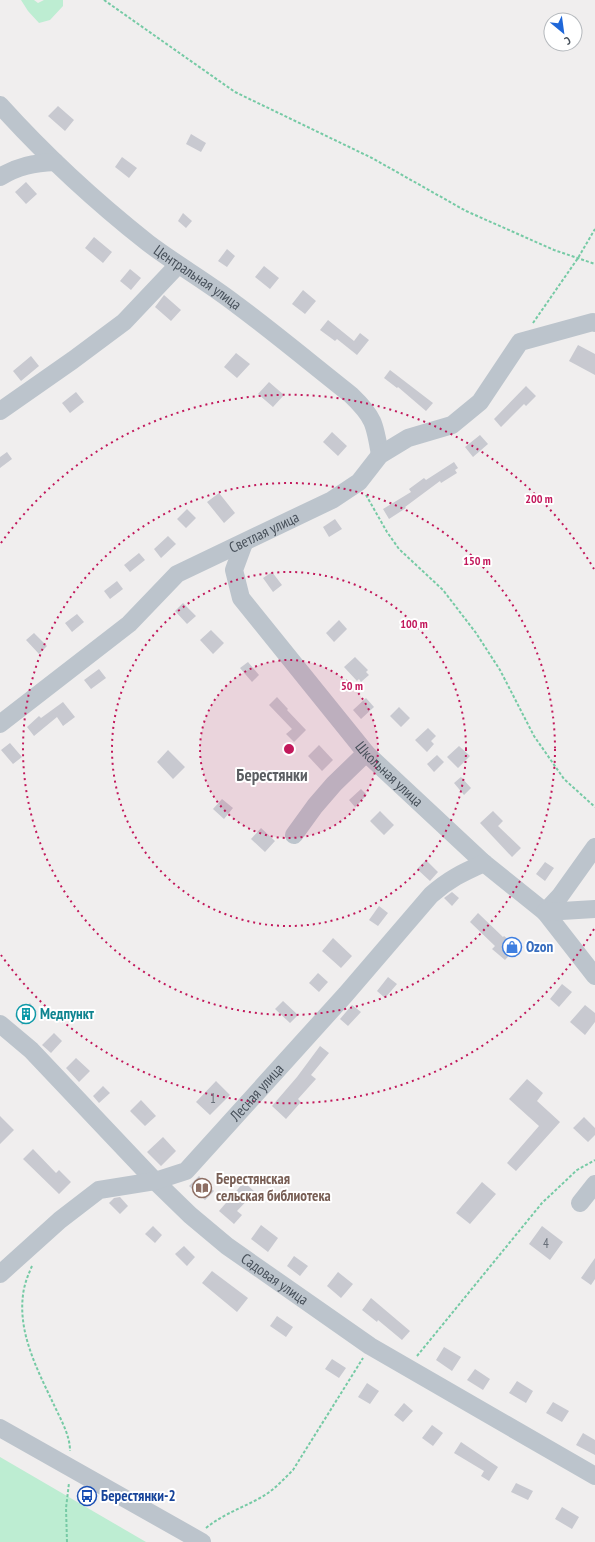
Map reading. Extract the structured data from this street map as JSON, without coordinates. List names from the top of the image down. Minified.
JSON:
{"streets":{"street":["Центральная улица","Светлая улица","Школьная улица","Лесная улица","Садовая улица"]},"crossings":[["Центральная улица","Светлая улица"],["Светлая улица","Школьная улица"],["Школьная улица","Лесная улица"],["Лесная улица","Садовая улица"]],"districts":["Берестянки"],"places":{"shop":["Ozon"],"building":["Медпункт"],"library":["Берестянская сельская библиотека"],"bus stop":["Берестянки-2"]},"house_numbers":["1","4"],"north":"bottom right","rings":["200 m","150 m","100 m","50 m"]}
